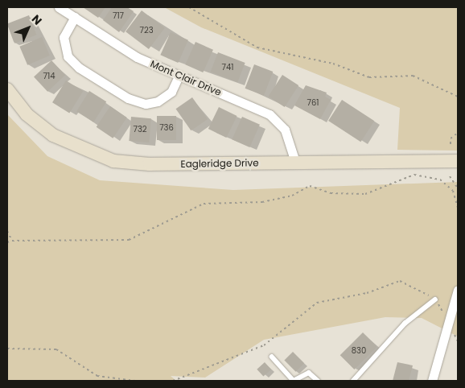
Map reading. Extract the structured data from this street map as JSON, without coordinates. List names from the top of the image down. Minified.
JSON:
{"streets":{"main road":["Eagleridge Drive"],"street":["Mont Clair Drive"]},"crossings":[["Mont Clair Drive","Eagleridge Drive"]],"house_numbers":["717","723","741","714","761","736","732","830"],"north":"top right"}
